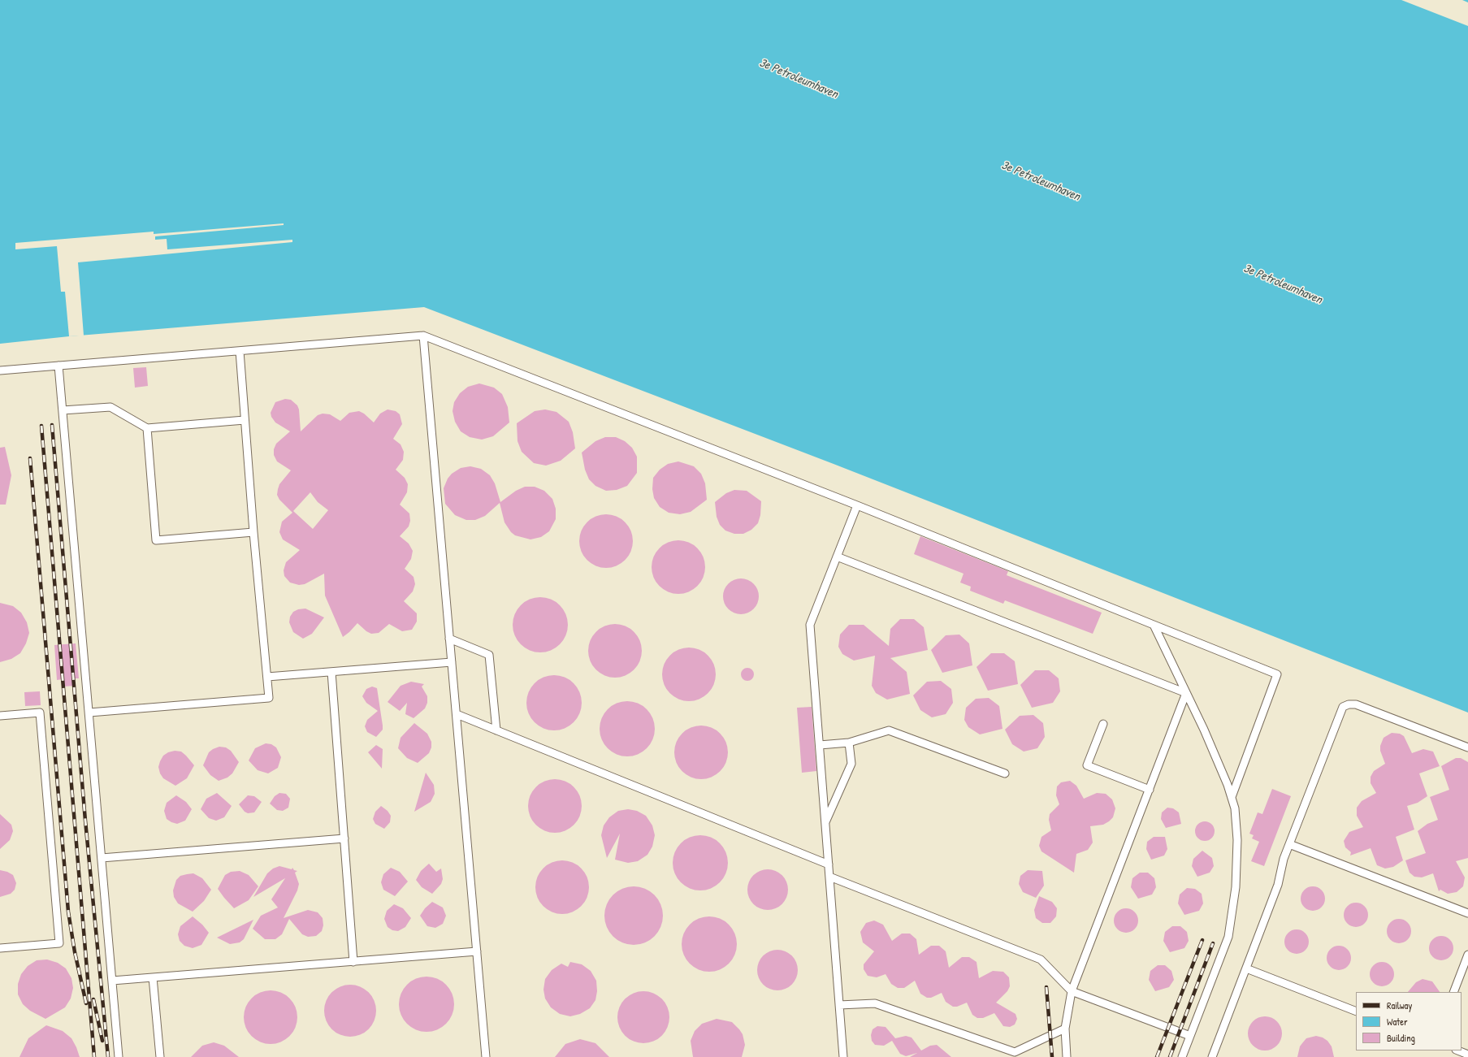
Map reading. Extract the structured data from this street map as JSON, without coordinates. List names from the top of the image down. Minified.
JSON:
{"water":["3e Petroleumhaven"],"legend":["Railway","Water","Building"]}
